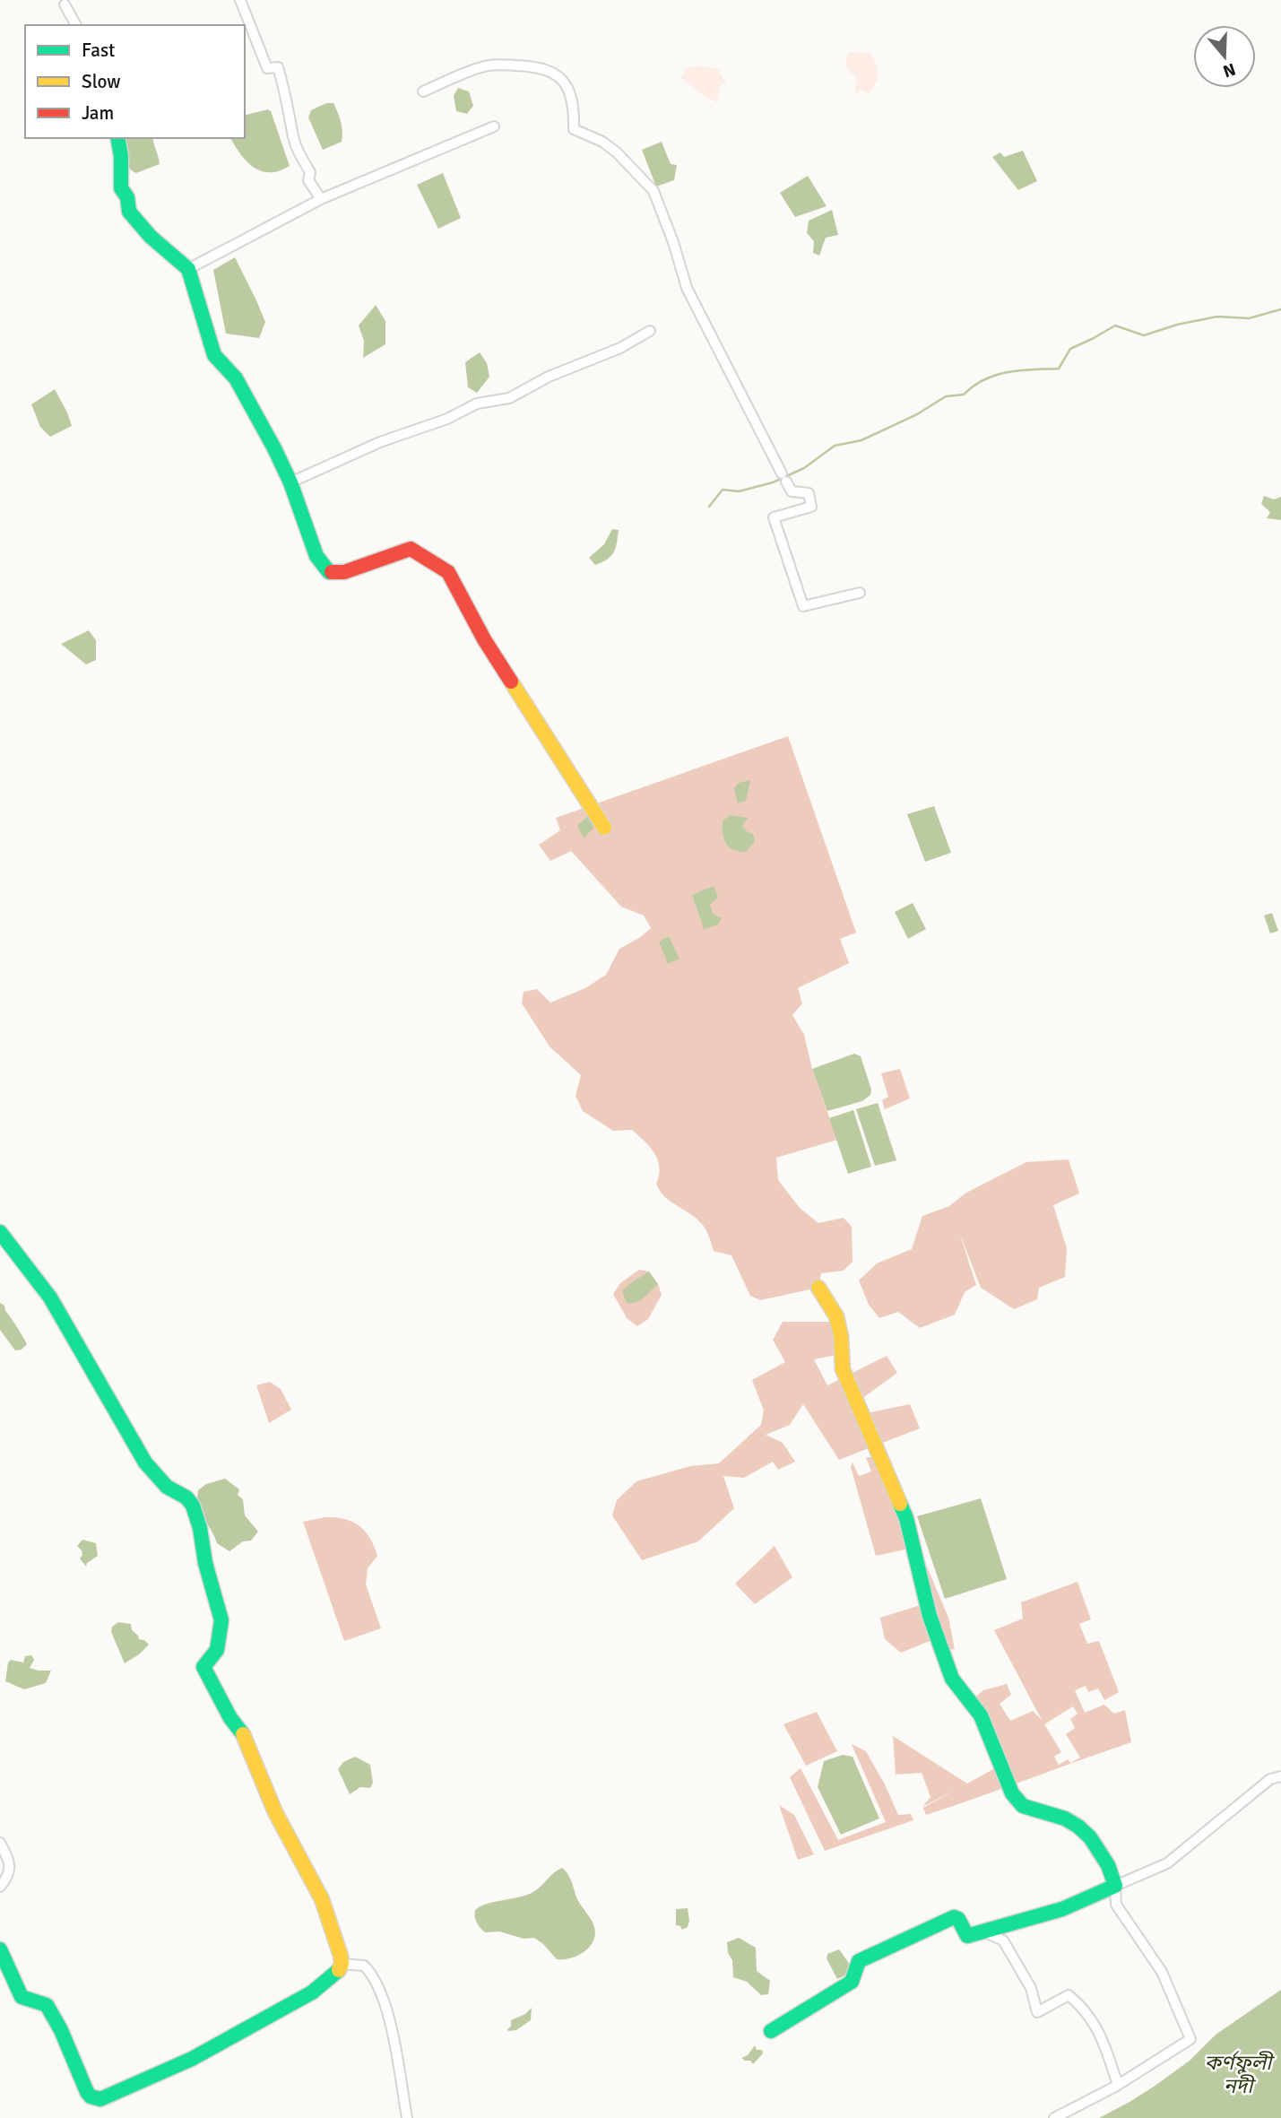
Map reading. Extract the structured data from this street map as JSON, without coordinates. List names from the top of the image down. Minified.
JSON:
{"water":["কর্ণফুলী নদী"],"legend":["Fast","Slow","Jam"],"north":"bottom"}
